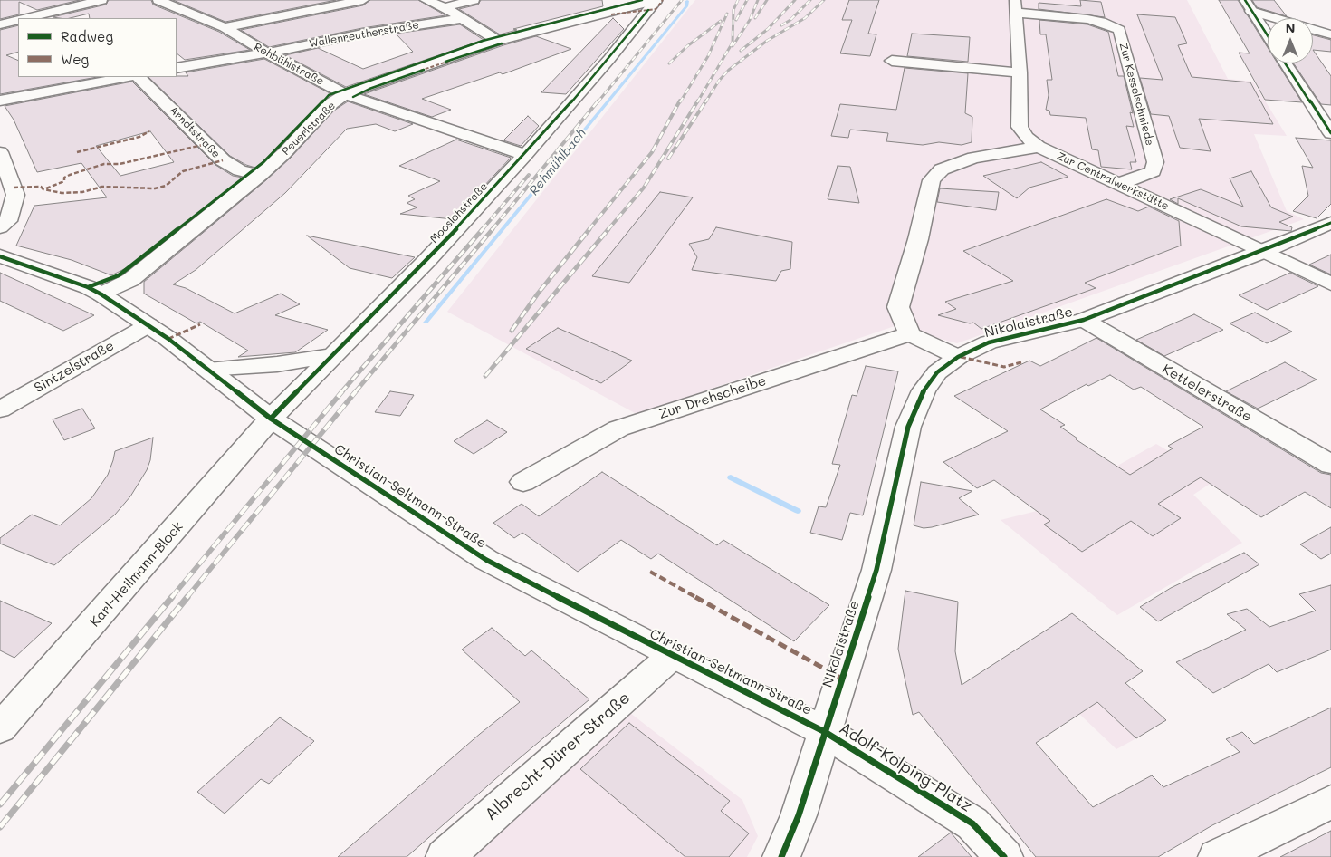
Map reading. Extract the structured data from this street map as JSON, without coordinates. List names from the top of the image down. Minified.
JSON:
{"streets":{"street":["Wallenreutherstraße","Rehbühlstraße","Zur Kesselschmiede","Peuerlstraße","Arndtstraße","Zur Centralwerkstätte","Mooslohstraße","Nikolaistraße","Sintzelstraße","Kettelerstraße","Zur Drehscheibe","Christian-Seltmann-Straße","Karl-Heilmann-Block","Albrecht-Dürer-Straße","Adolf-Kolping-Platz"]},"crossings":[["Wallenreutherstraße","Rehbühlstraße"],["Rehbühlstraße","Peuerlstraße"],["Rehbühlstraße","Mooslohstraße"],["Zur Kesselschmiede","Zur Centralwerkstätte"],["Peuerlstraße","Arndtstraße"],["Peuerlstraße","Mooslohstraße"],["Peuerlstraße","Christian-Seltmann-Straße"],["Zur Centralwerkstätte","Nikolaistraße"],["Mooslohstraße","Christian-Seltmann-Straße"],["Mooslohstraße","Karl-Heilmann-Block"],["Nikolaistraße","Kettelerstraße"],["Nikolaistraße","Christian-Seltmann-Straße"],["Nikolaistraße","Adolf-Kolping-Platz"],["Sintzelstraße","Christian-Seltmann-Straße"],["Christian-Seltmann-Straße","Karl-Heilmann-Block"],["Christian-Seltmann-Straße","Albrecht-Dürer-Straße"],["Christian-Seltmann-Straße","Adolf-Kolping-Platz"]],"water":["Rehmühlbach"],"legend":["Radweg","Weg"],"north":"top"}
